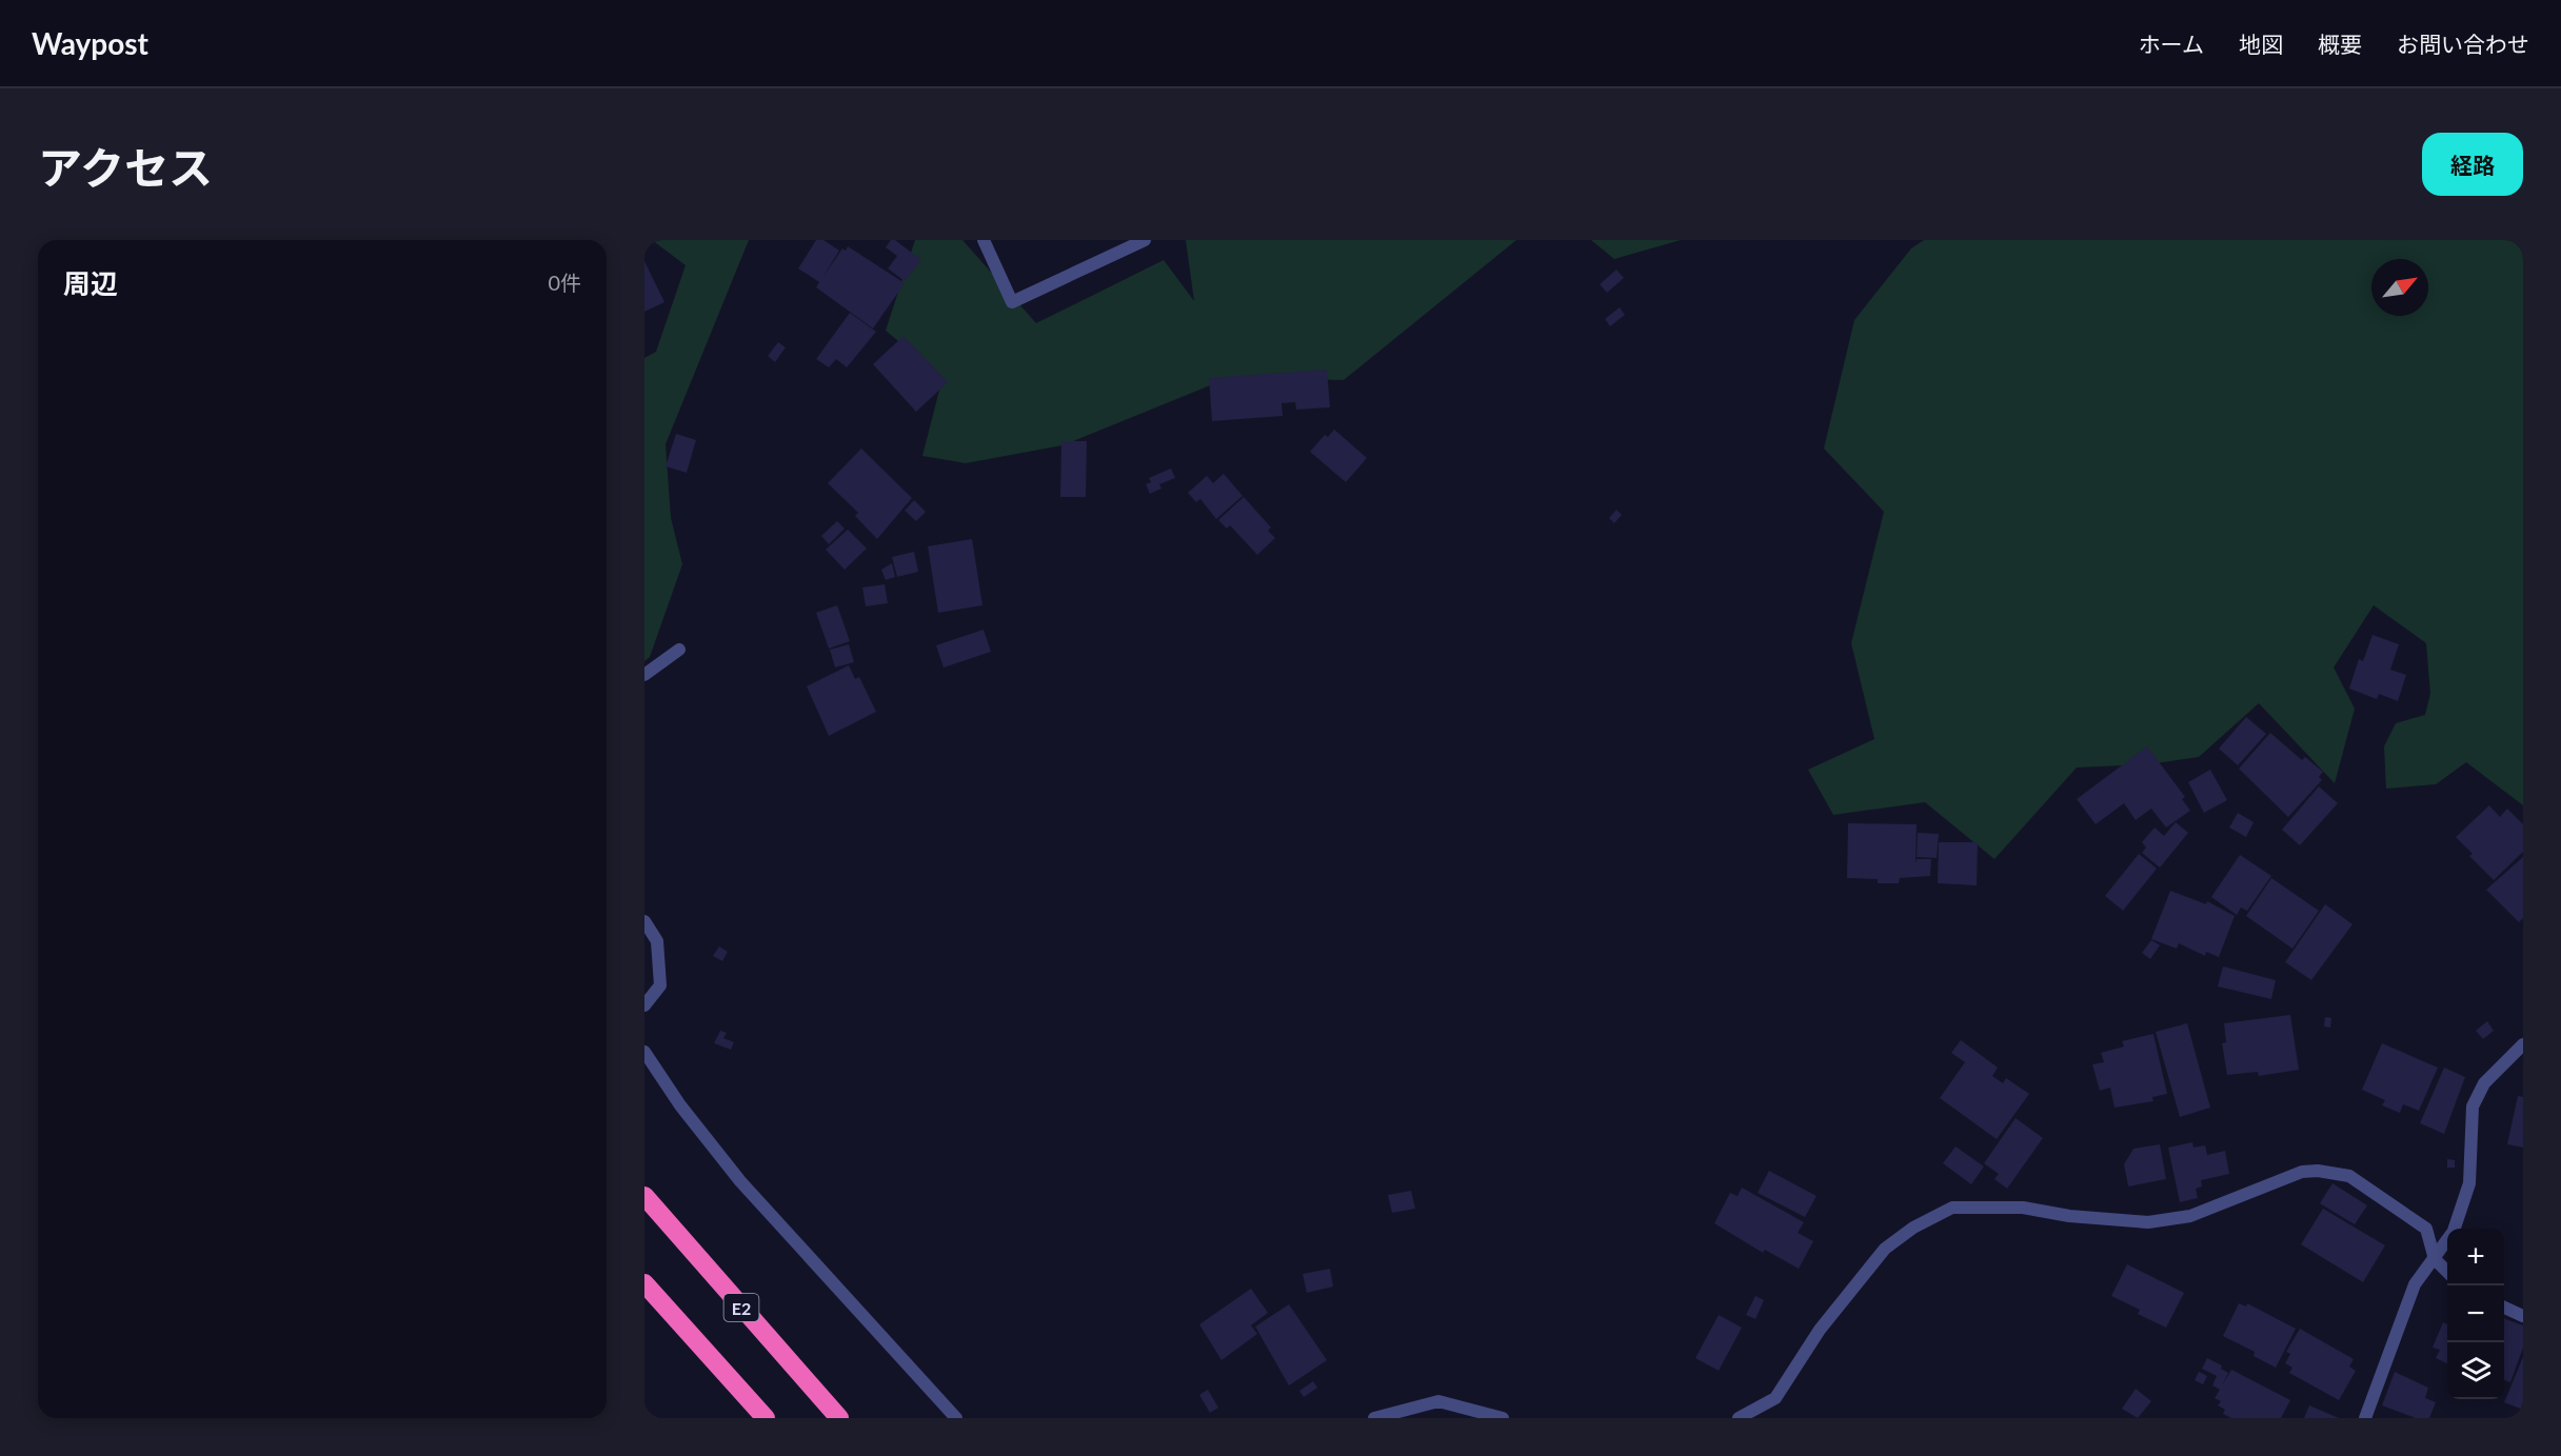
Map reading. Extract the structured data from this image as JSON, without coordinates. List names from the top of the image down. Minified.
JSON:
{"streets":{"highway":["E2"]},"north":"top right","page":{"header":"Waypost","nav":["ホーム","地図","概要","お問い合わせ"],"title":"アクセス","buttons":"経路","heading":["周辺","0件"],"map_buttons":["+","−"]}}
